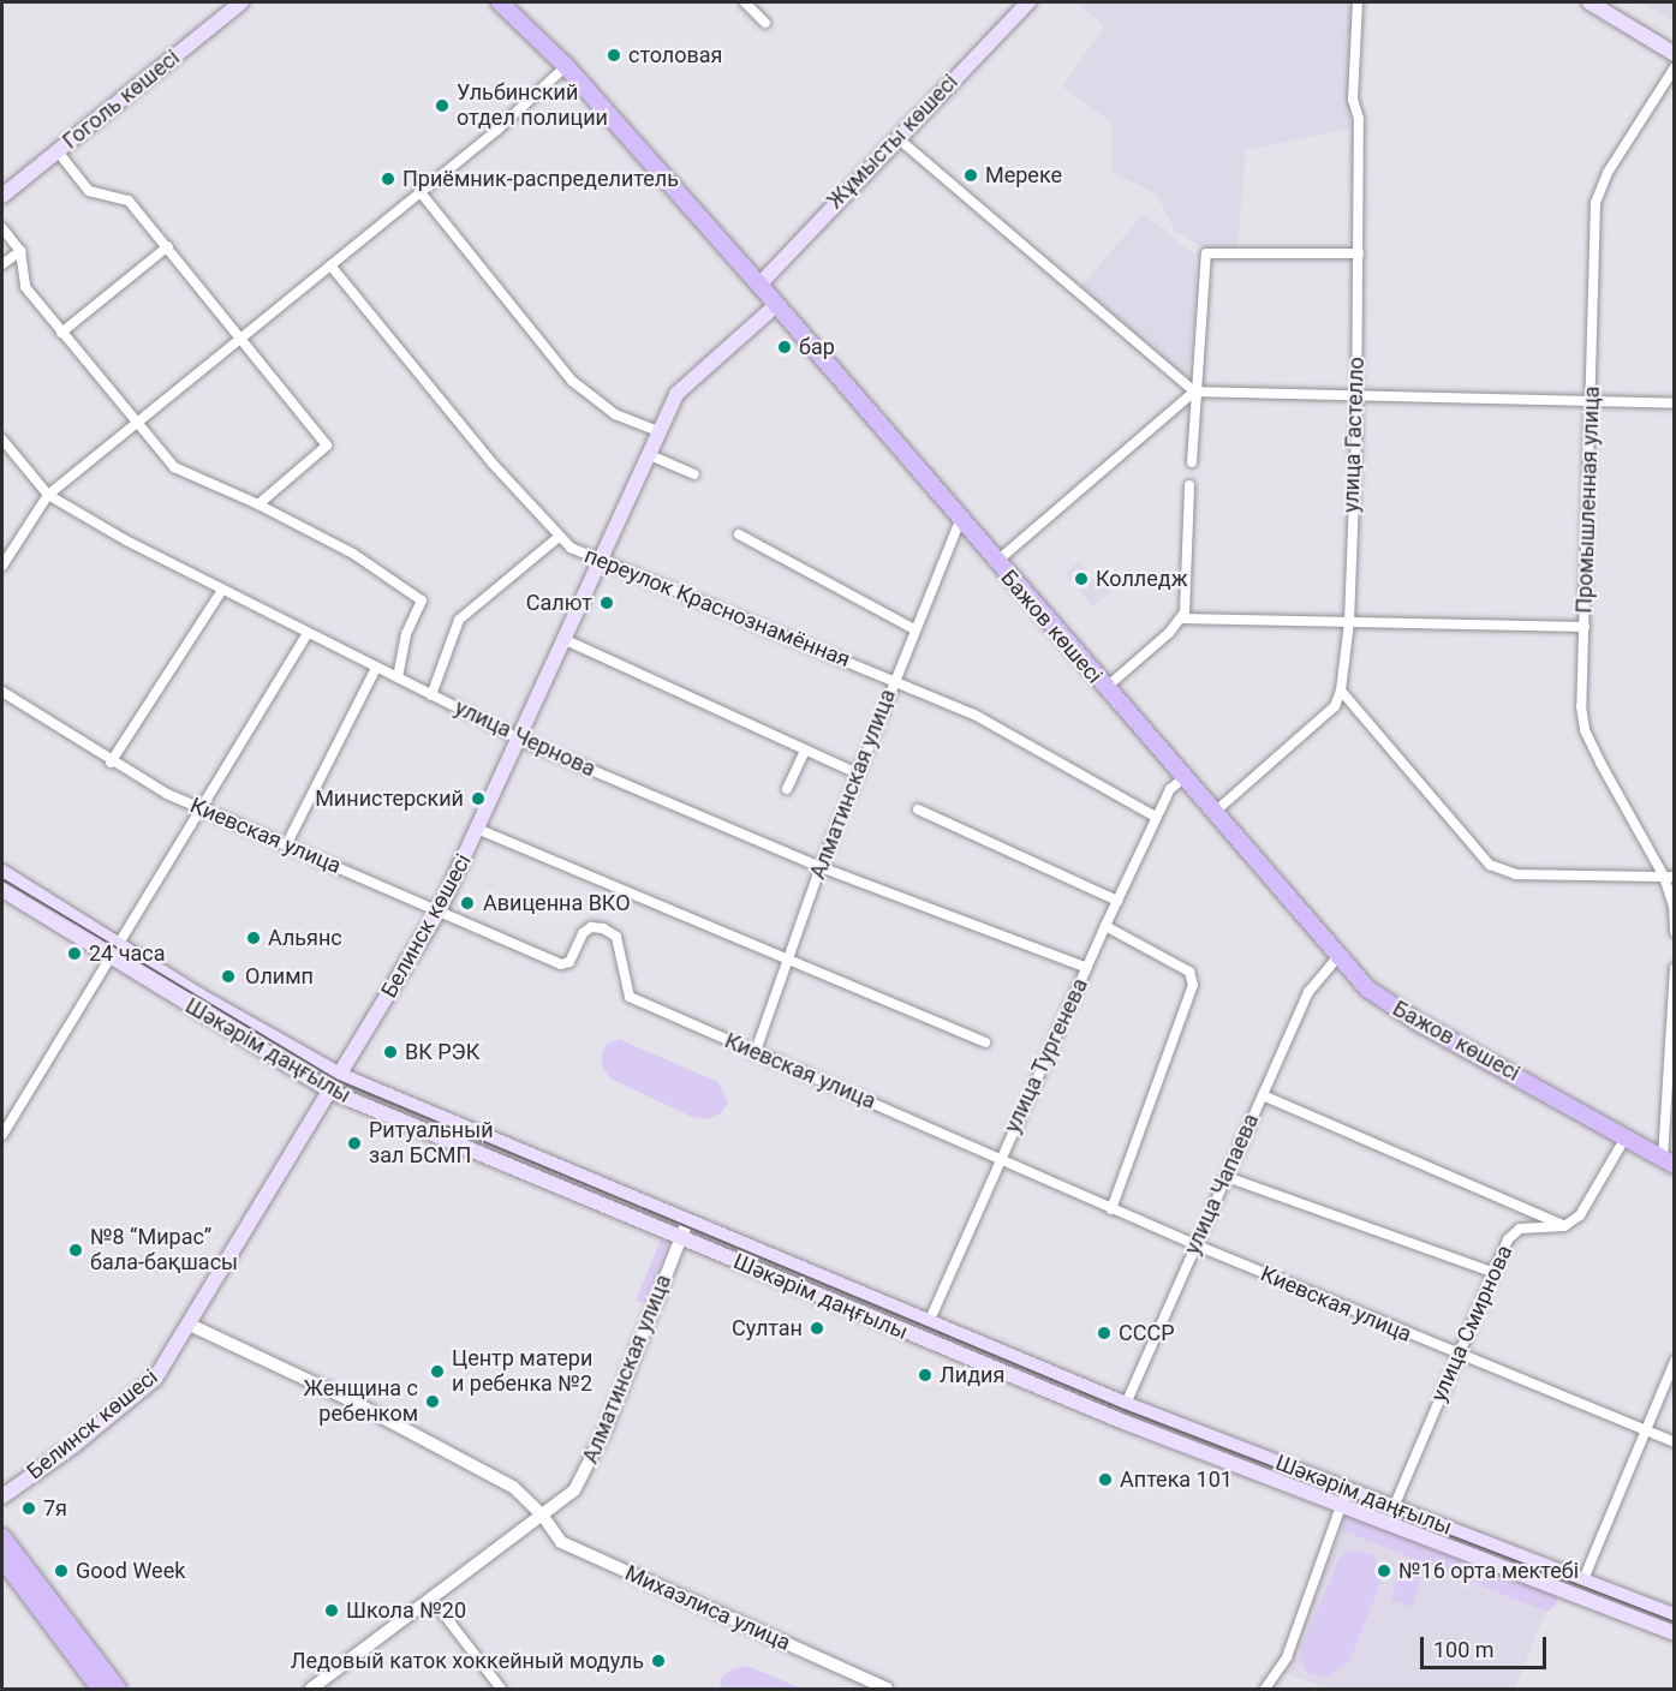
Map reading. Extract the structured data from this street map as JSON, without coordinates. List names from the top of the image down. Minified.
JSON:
{"streets":{"main road":["Гоголь көшесі","Жұмысты көшесі","Бажов көшесі","Белинск көшесі","Шәкәрім даңғылы","улица Тургенева","улица Чапаева","улица Смирнова"],"street":["улица Гастелло","Промышленная улица","переулок Краснознамённая","улица Чернова","Алматинская улица","Киевская улица","Михаэлиса улица"]},"crossings":[["Жұмысты көшесі","Бажов көшесі"],["улица Гастелло","Бажов көшесі"],["переулок Краснознамённая","Алматинская улица"],["переулок Краснознамённая","Белинск көшесі"],["переулок Краснознамённая","улица Тургенева"],["Бажов көшесі","Алматинская улица"],["Бажов көшесі","Белинск көшесі"],["Бажов көшесі","улица Тургенева"],["Бажов көшесі","улица Чапаева"],["улица Чернова","Алматинская улица"],["улица Чернова","Белинск көшесі"],["улица Чернова","улица Тургенева"],["Алматинская улица","Киевская улица"],["Алматинская улица","Шәкәрім даңғылы"],["Алматинская улица","Михаэлиса улица"],["Киевская улица","Белинск көшесі"],["Киевская улица","улица Тургенева"],["Киевская улица","улица Чапаева"],["Киевская улица","улица Смирнова"],["Белинск көшесі","Шәкәрім даңғылы"],["Белинск көшесі","Михаэлиса улица"],["Шәкәрім даңғылы","улица Тургенева"],["Шәкәрім даңғылы","улица Чапаева"],["Шәкәрім даңғылы","улица Смирнова"]],"places":["столовая","Ульбинский отдел полиции","Мереке","Приёмник-распределитель","бар","Колледж","Салют","Министерский","Авиценна ВКО","Альянс","24 часа","Олимп","ВК РЭК","Ритуальный зал БСМП","№8 “Мирас” бала-бақшасы","Султан","СССР","Центр матери и ребенка №2","Лидия","Женщина с ребенком","Аптека 101","7я","Good Week","№16 орта мектебі","Школа №20","Ледовый каток хоккейный модуль"],"scale_bar":"100 m"}
